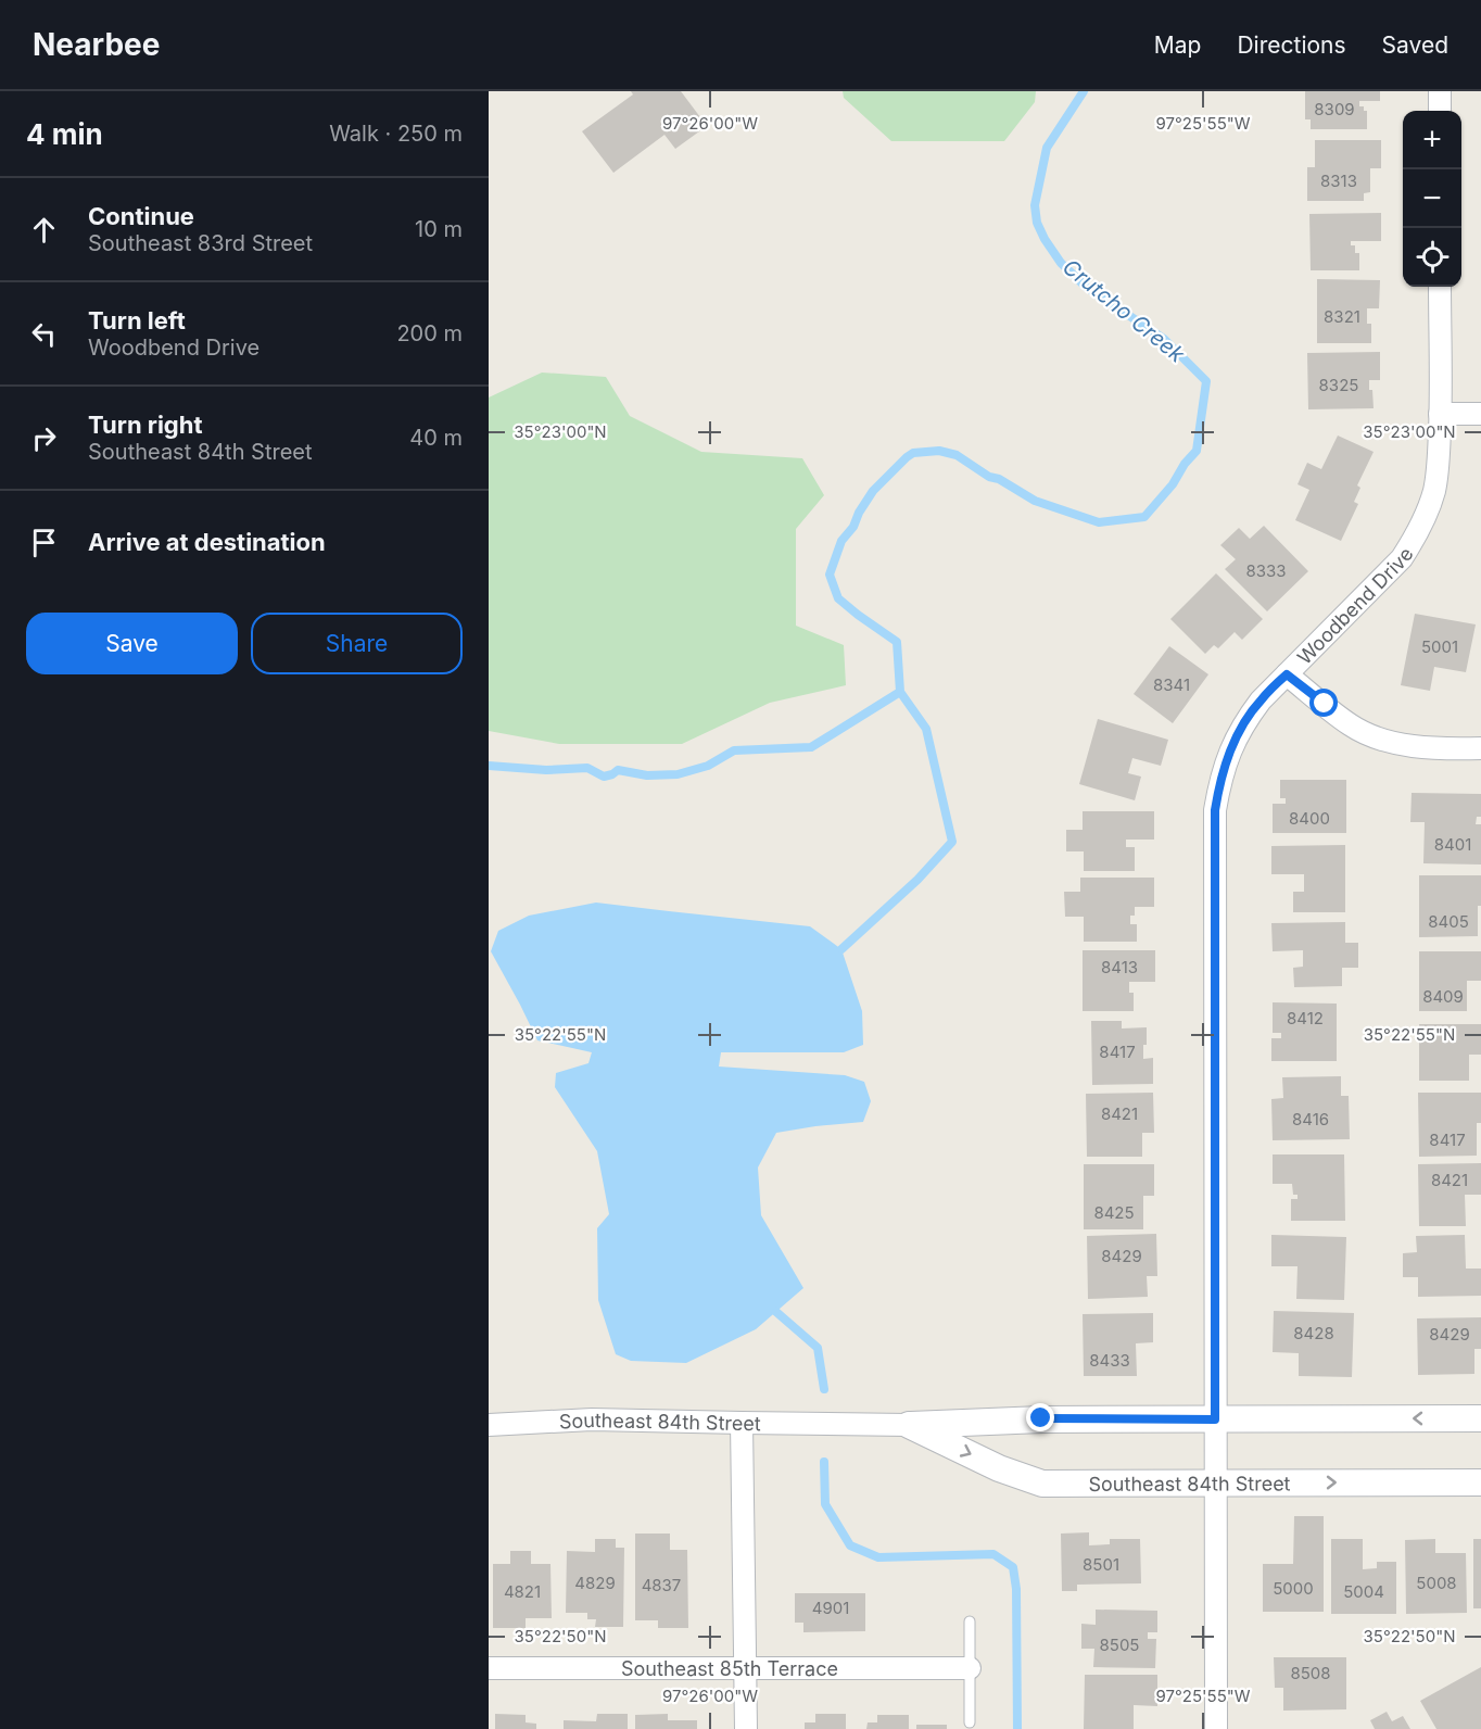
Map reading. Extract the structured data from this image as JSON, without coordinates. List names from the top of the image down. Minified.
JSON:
{"streets":{"street":["Woodbend Drive","Southeast 84th Street","Southeast 85th Terrace"]},"crossings":[["Woodbend Drive","Southeast 84th Street"]],"water":["Crutcho Creek"],"house_numbers":["8309","8313","8321","8325","8333","5001","8341","8400","8401","8405","8413","8409","8412","8417","8421","8416","8417","8421","8425","8429","8428","8429","8433","8501","4829","5008","4837","5000","4821","5004","4901","8505","8508"],"page":{"header":"Nearbee","nav":["Map","Directions","Saved"],"heading":["4 min","Walk · 250 m"],"map_buttons":["+","−"],"list":[["Continue","Southeast 83rd Street","10 m"],["Turn left","Woodbend Drive","200 m"],["Turn right","Southeast 84th Street","40 m"],"Arrive at destination"],"buttons":["Save","Share"]},"coordinates":["97°26'00\"W","97°25'55\"W","35°23'00\"N","35°22'55\"N","35°22'50\"N"]}
